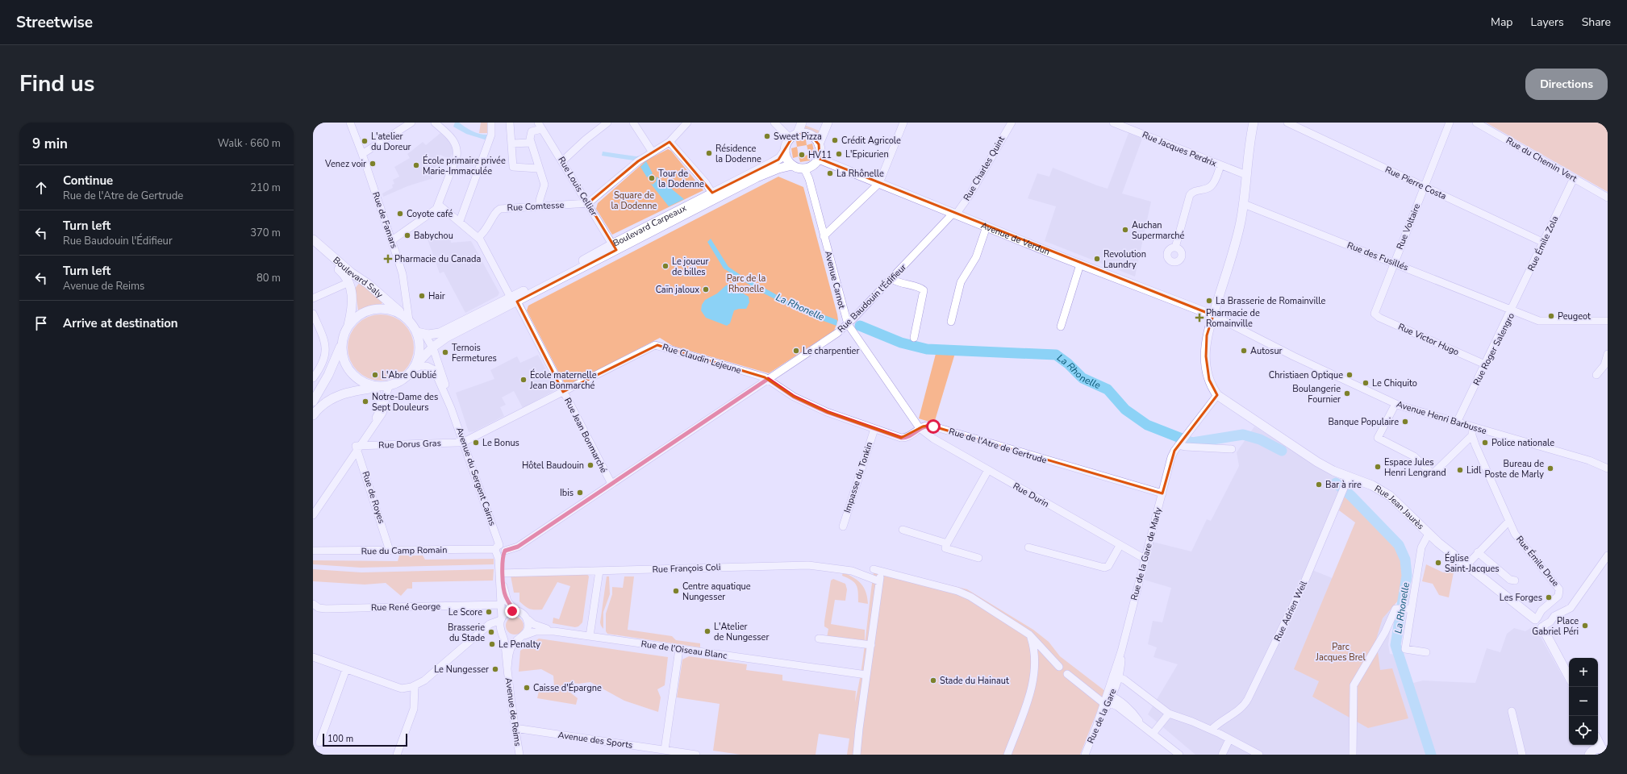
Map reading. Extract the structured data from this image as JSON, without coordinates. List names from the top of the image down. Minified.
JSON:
{"streets":{"main road":["Boulevard Carpeaux","Avenue de Verdun","Boulevard Saly","Rue Jean Jaurès"],"street":["Rue Jacques Perdrix","Rue du Chemin Vert","Rue Charles Quint","Rue Pierre Costa","Rue Louis Cellier","Rue Comtesse","Rue de Famars","Rue Voltaire","Rue Émile Zola","Rue des Fusillés","Avenue Carnot","Rue Baudouin l'Édifieur","Rue Victor Hugo","Rue Roger Salengro","Rue Claudin Lejeune","Avenue Henri Barbusse","Rue Jean Bonmarché","Rue Dorus Gras","Rue de l'Atre de Gertrude","Avenue du Sergent Cairns","Impasse du Tonkin","Rue Durin","Rue de Royes","Rue du Camp Romain","Rue de la Gare de Marly","Rue Émile Drue","Rue François Coli","Rue René George","Rue Adrien Weil","Rue de l'Oiseau Blanc","Avenue de Reims","Rue de la Gare","Avenue des Sports"]},"crossings":[["Rue du Chemin Vert","Rue Émile Zola"],["Rue Charles Quint","Avenue de Verdun"],["Rue Charles Quint","Rue Baudouin l'Édifieur"],["Rue Pierre Costa","Rue Voltaire"],["Rue Pierre Costa","Rue Émile Zola"],["Rue Louis Cellier","Rue Comtesse"],["Rue Louis Cellier","Boulevard Carpeaux"],["Rue Comtesse","Rue Jean Bonmarché"],["Rue de Famars","Boulevard Carpeaux"],["Rue de Famars","Boulevard Saly"],["Rue de Famars","Avenue du Sergent Cairns"],["Boulevard Carpeaux","Avenue de Verdun"],["Boulevard Carpeaux","Boulevard Saly"],["Boulevard Carpeaux","Avenue Carnot"],["Boulevard Carpeaux","Rue Jean Bonmarché"],["Boulevard Carpeaux","Avenue du Sergent Cairns"],["Rue Voltaire","Rue des Fusillés"],["Rue Voltaire","Rue Victor Hugo"],["Avenue de Verdun","Avenue Carnot"],["Avenue de Verdun","Rue Baudouin l'Édifieur"],["Avenue de Verdun","Avenue Henri Barbusse"],["Rue Émile Zola","Rue des Fusillés"],["Rue Émile Zola","Rue Roger Salengro"],["Rue des Fusillés","Rue Roger Salengro"],["Boulevard Saly","Avenue du Sergent Cairns"],["Avenue Carnot","Rue Baudouin l'Édifieur"],["Avenue Carnot","Rue de l'Atre de Gertrude"],["Avenue Carnot","Rue Durin"],["Rue Baudouin l'Édifieur","Rue Claudin Lejeune"],["Rue Baudouin l'Édifieur","Rue Jean Bonmarché"],["Rue Baudouin l'Édifieur","Rue de l'Atre de Gertrude"],["Rue Baudouin l'Édifieur","Avenue du Sergent Cairns"],["Rue Baudouin l'Édifieur","Rue du Camp Romain"],["Rue Baudouin l'Édifieur","Avenue de Reims"],["Rue Victor Hugo","Rue Roger Salengro"],["Rue Roger Salengro","Avenue Henri Barbusse"],["Rue Claudin Lejeune","Rue Jean Bonmarché"],["Rue Claudin Lejeune","Rue Dorus Gras"],["Rue Claudin Lejeune","Rue de l'Atre de Gertrude"],["Rue Claudin Lejeune","Avenue du Sergent Cairns"],["Avenue Henri Barbusse","Rue Émile Drue"],["Rue Dorus Gras","Avenue du Sergent Cairns"],["Rue Dorus Gras","Rue de Royes"],["Rue de l'Atre de Gertrude","Impasse du Tonkin"],["Rue de l'Atre de Gertrude","Rue Durin"],["Rue de l'Atre de Gertrude","Rue de la Gare de Marly"],["Avenue du Sergent Cairns","Rue du Camp Romain"],["Avenue du Sergent Cairns","Avenue de Reims"],["Rue Durin","Rue de la Gare de Marly"],["Rue de Royes","Rue du Camp Romain"],["Rue Jean Jaurès","Rue de la Gare de Marly"],["Rue Jean Jaurès","Rue Émile Drue"],["Rue Jean Jaurès","Rue Adrien Weil"],["Rue du Camp Romain","Avenue de Reims"],["Rue de la Gare de Marly","Rue de la Gare"],["Rue François Coli","Avenue de Reims"],["Rue René George","Avenue de Reims"],["Rue Adrien Weil","Rue de la Gare"],["Rue de l'Oiseau Blanc","Avenue de Reims"],["Avenue de Reims","Avenue des Sports"]],"water":["La Rhonelle"],"parks":["Square de la Dodenne","Parc de la Rhonelle","Parc Jacques Brel"],"places":{"other":["Sweet Pizza","Crédit Agricole","L'atelier du Doreur","Résidence la Dodenne","L'Epicurien","HV11","Venez voir","École primaire privée Marie-Immaculée","La Rhônelle","Tour de la Dodenne","Coyote café","Auchan Supermarché","Babychou","Revolution Laundry","Le joueur de billes","Caïn jaloux","Hair","La Brasserie de Romainville","Peugeot","Le charpentier","Autosur","Ternois Fermetures","L'Abre Oublié","Christiaen Optique","École maternelle Jean Bonmarché","Le Chiquito","Boulangerie Fournier","Notre-Dame des Sept Douleurs","Banque Populaire","Le Bonus","Police nationale","Hôtel Baudouin","Espace Jules Henri Lengrand","Bureau de Poste de Marly","Lidl","Bar à rire","Ibis","Église Saint-Jacques","Centre aquatique Nungesser","Les Forges","Le Score","Place Gabriel Péri","L'Atelier de Nungesser","Brasserie du Stade","Le Penalty","Le Nungesser","Stade du Hainaut","Caisse d'Épargne"],"health":["Pharmacie du Canada","Pharmacie de Romainville"]},"scale_bar":"100 m","page":{"header":"Streetwise","nav":["Map","Layers","Share"],"title":"Find us","buttons":"Directions","heading":["9 min","Walk · 660 m"],"list":[["Continue","Rue de l'Atre de Gertrude","210 m"],["Turn left","Rue Baudouin l'Édifieur","370 m"],["Turn left","Avenue de Reims","80 m"],"Arrive at destination"],"map_buttons":["+","−"],"scale":"100 m"}}
